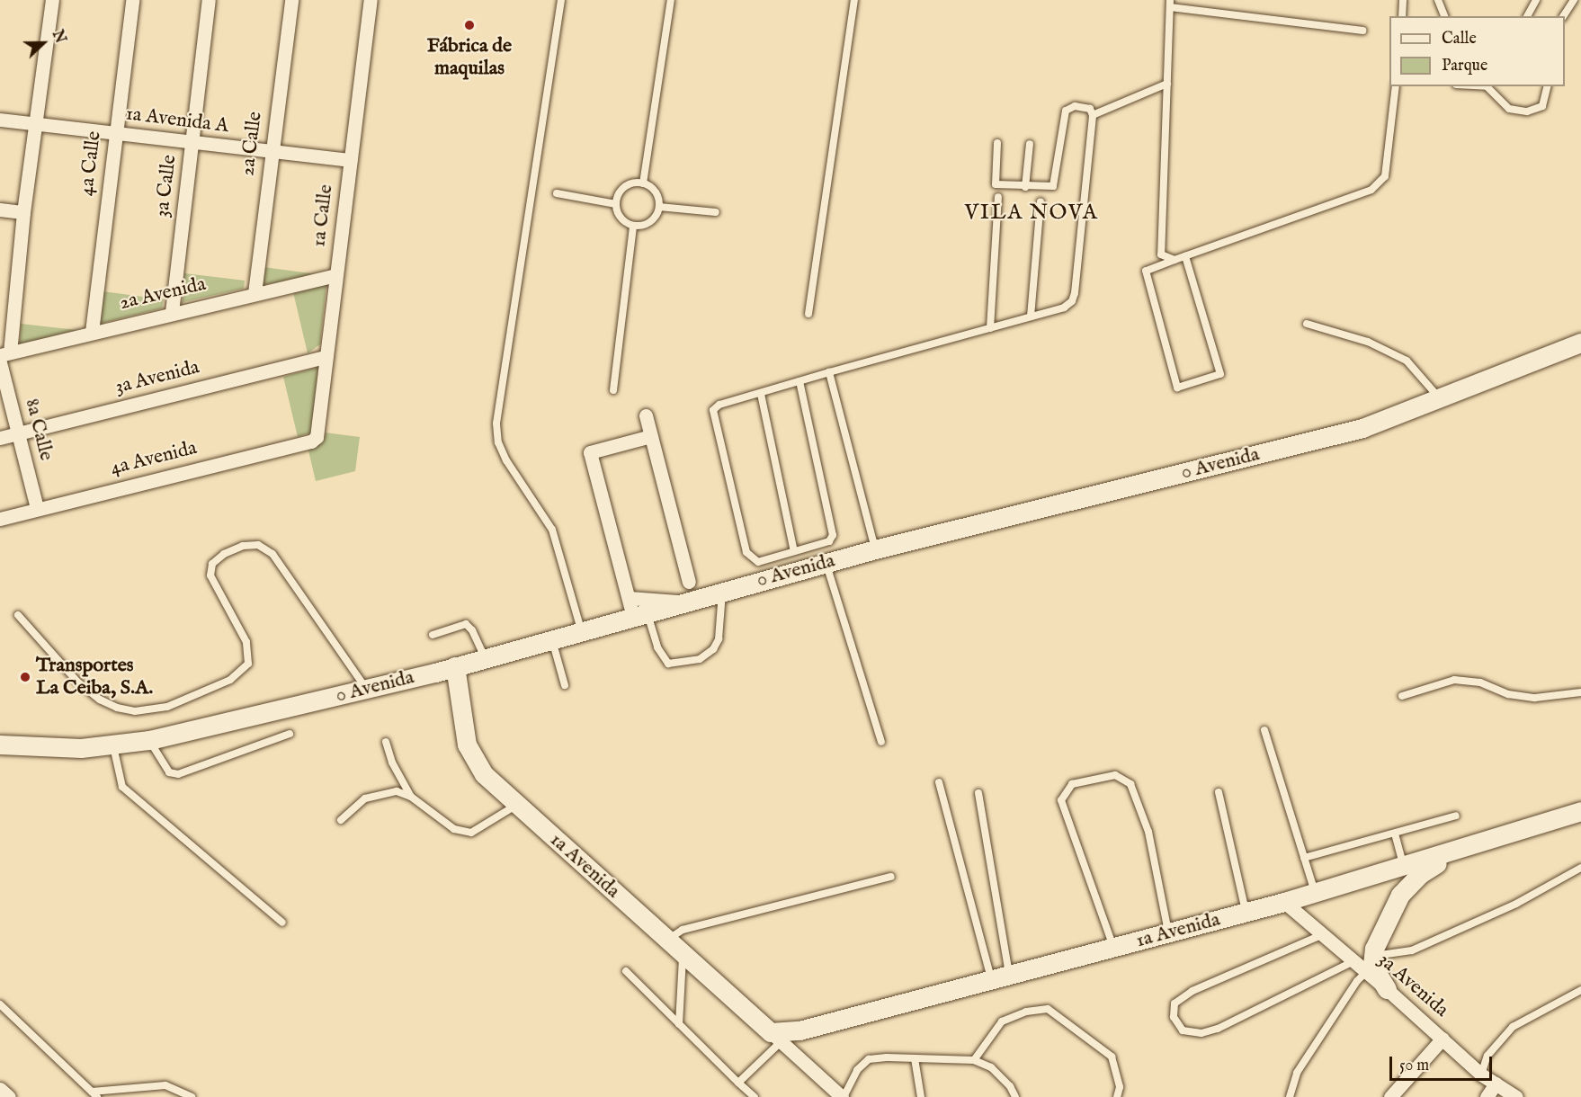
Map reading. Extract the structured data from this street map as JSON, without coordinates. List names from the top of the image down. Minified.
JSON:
{"streets":{"street":["1a Avenida A","2a Calle","4a Calle","3a Calle","1a Calle","2a Avenida","3a Avenida","8a Calle","4a Avenida","0 Avenida","1a Avenida"]},"crossings":[["1a Avenida A","2a Calle"],["1a Avenida A","4a Calle"],["1a Avenida A","3a Calle"],["1a Avenida A","1a Calle"],["2a Calle","2a Avenida"],["4a Calle","2a Avenida"],["3a Calle","2a Avenida"],["1a Calle","2a Avenida"],["1a Calle","3a Avenida"],["1a Calle","4a Avenida"],["2a Avenida","8a Calle"],["3a Avenida","8a Calle"],["3a Avenida","1a Avenida"],["8a Calle","4a Avenida"],["0 Avenida","1a Avenida"]],"districts":["VILA NOVA"],"places":["Fábrica de maquilas","Transportes La Ceiba, S.A."],"legend":["Calle","Parque"],"scale_bar":"50 m","north":"right"}
